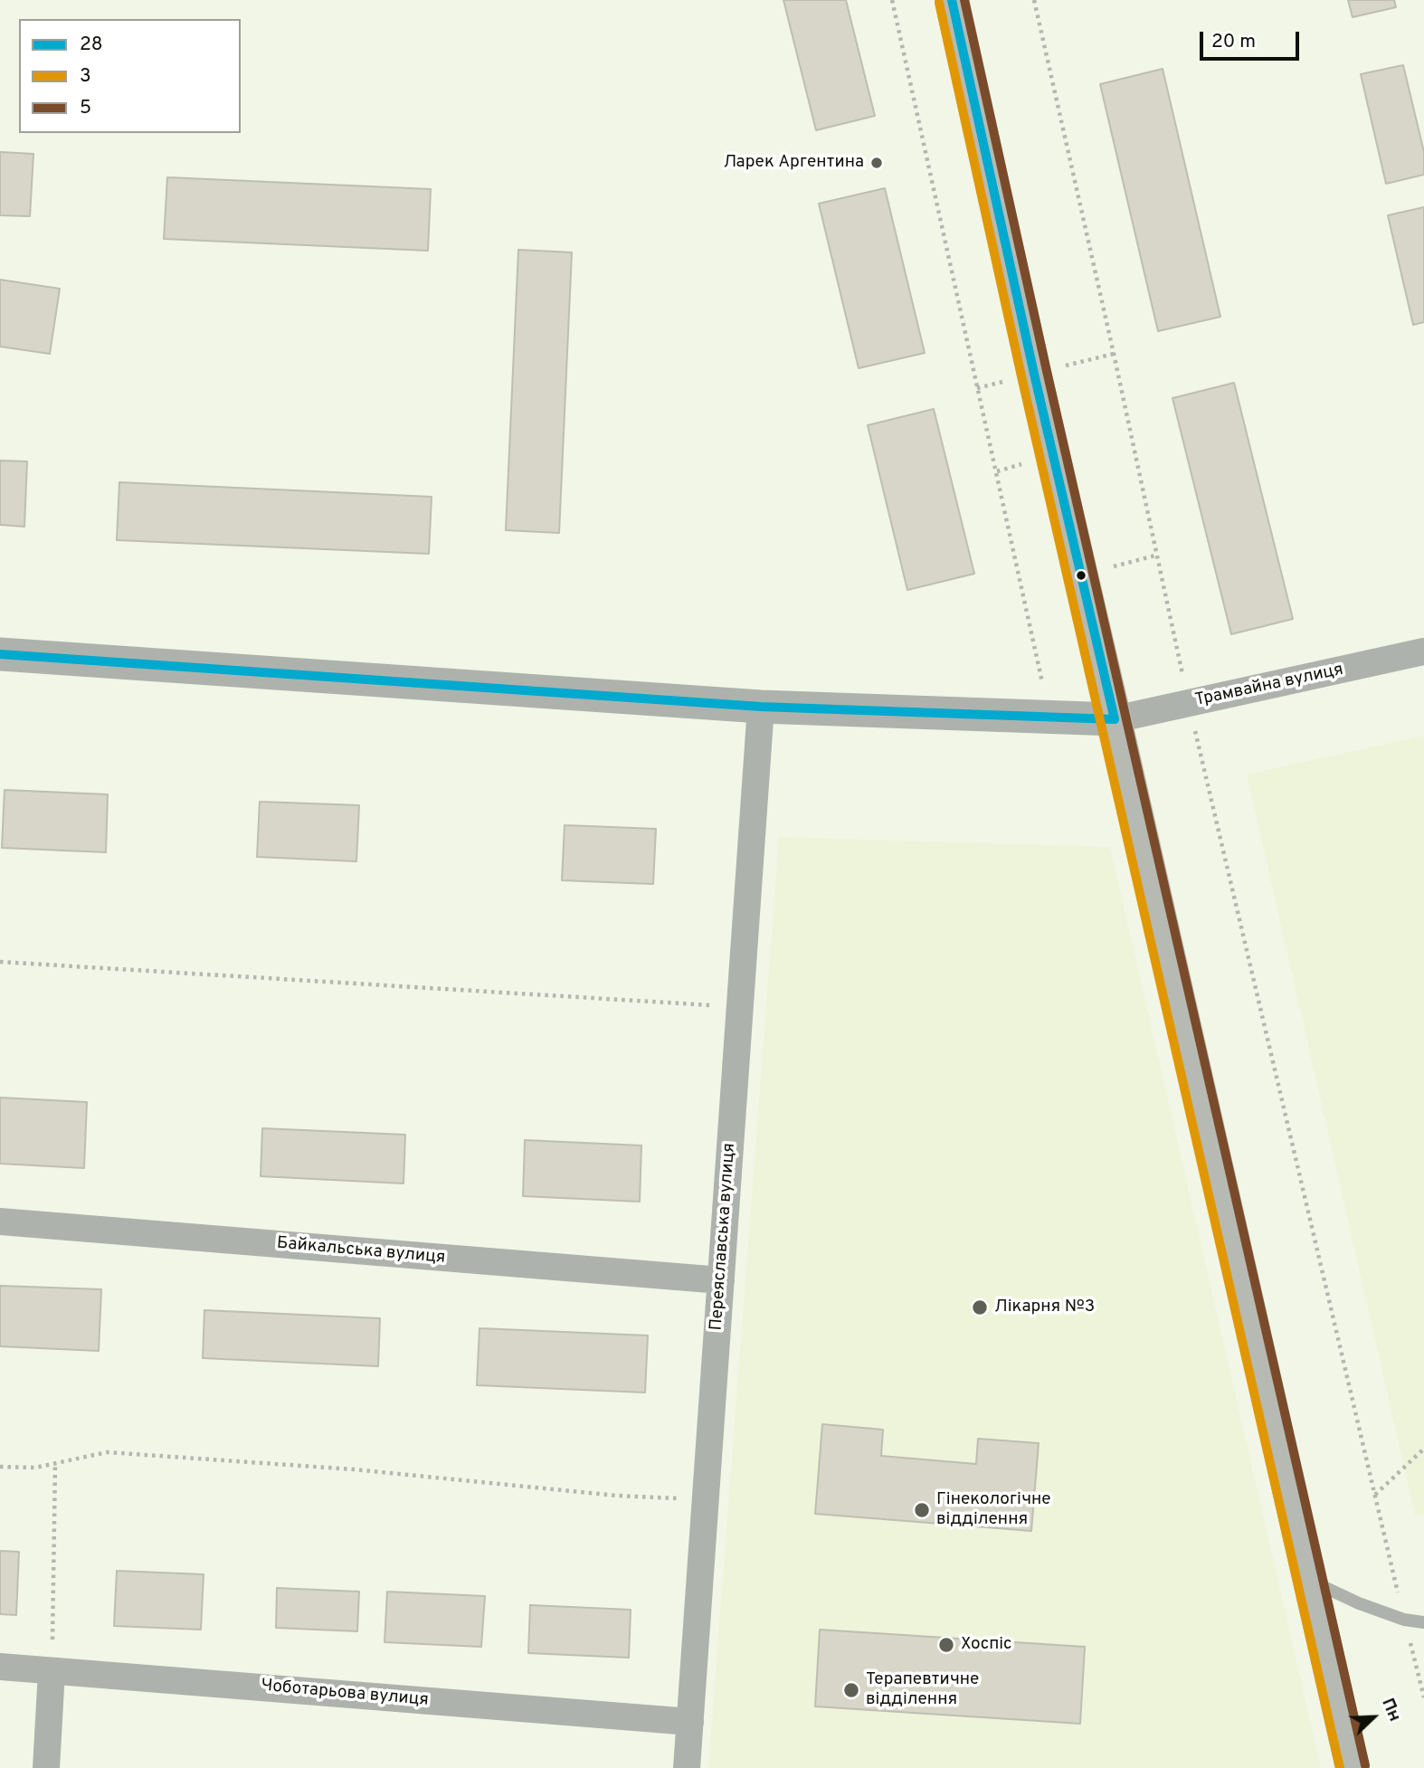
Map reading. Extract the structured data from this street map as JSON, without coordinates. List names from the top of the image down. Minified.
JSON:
{"streets":{"street":["Трамвайна вулиця","Переяславська вулиця","Байкальська вулиця","Чоботарьова вулиця"]},"crossings":[["Переяславська вулиця","Байкальська вулиця"],["Переяславська вулиця","Чоботарьова вулиця"]],"places":["Ларек Аргентина","Лікарня №3","Гінекологічне відділення","Хоспіс","Терапевтичне відділення"],"lines":["transit line 28","transit line 5","transit line 3"],"legend":["28","3","5"],"scale_bar":"20 m","north":"top right"}
